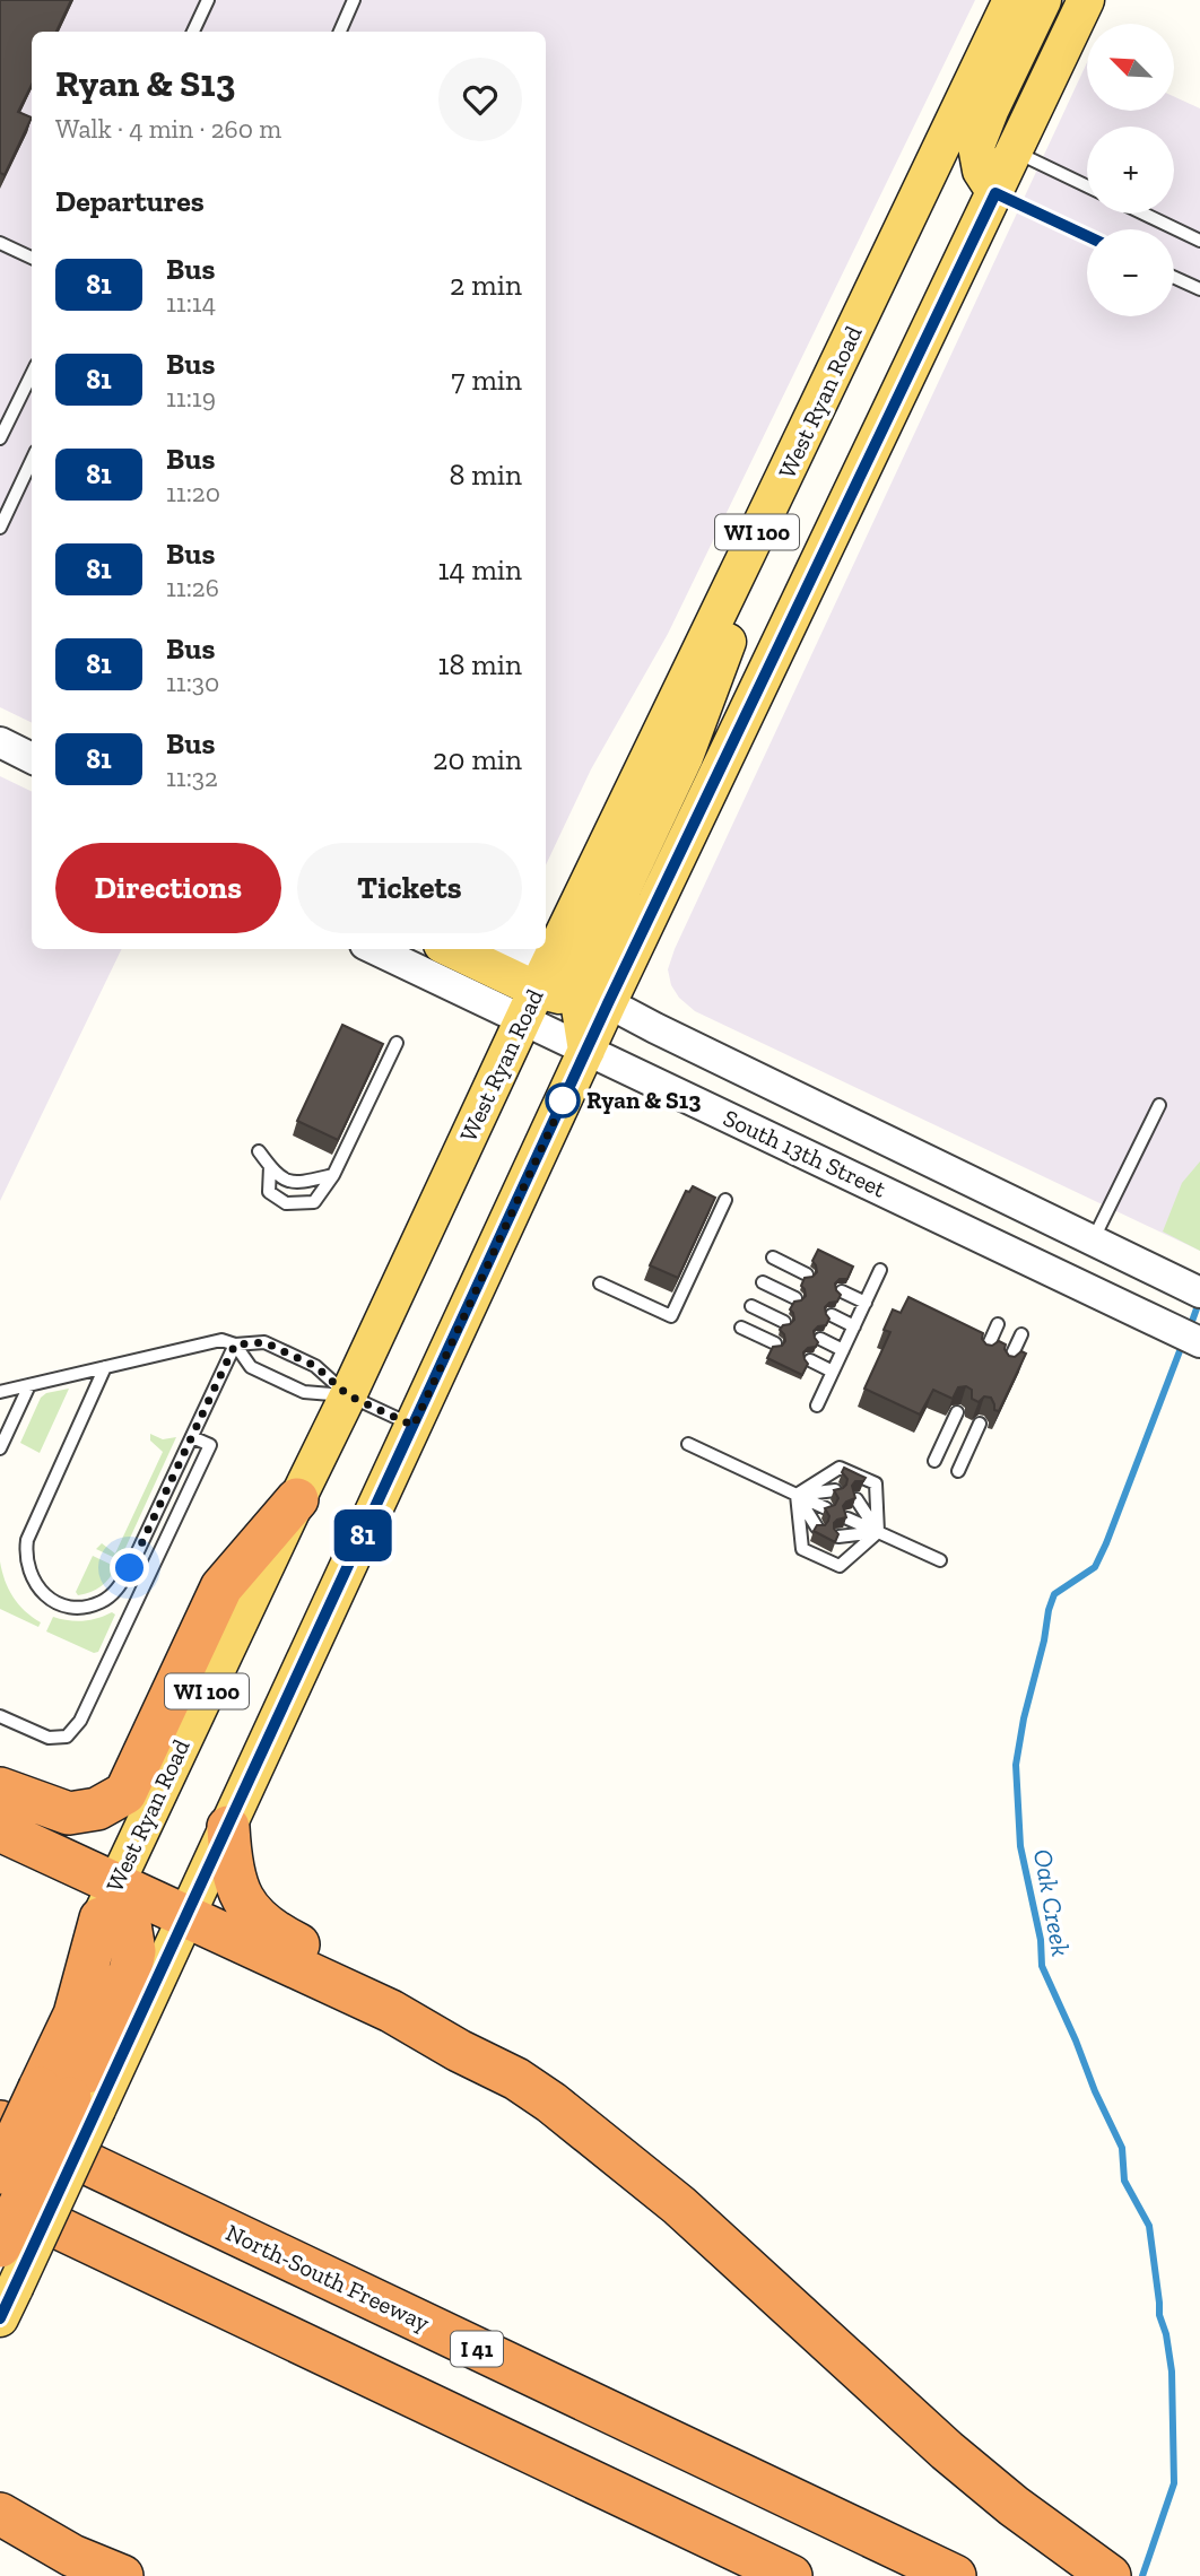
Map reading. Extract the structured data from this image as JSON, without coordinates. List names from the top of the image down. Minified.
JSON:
{"streets":{"highway":["North-South Freeway","I 41"],"main road":["West Ryan Road","WI 100"],"street":["South 13th Street"]},"crossings":[["West Ryan Road","South 13th Street"]],"water":["Oak Creek"],"places":["Ryan & S13"],"lines":["bus line 81"],"north":"top left","page":{"on_map":"81","map_buttons":["+","−"],"heading":[["Ryan & S13","Walk · 4 min · 260 m"],"Departures"],"list":[{"mark":"81","name":"Bus","note":"11:14","value":"2 min"},{"mark":"81","name":"Bus","note":"11:19","value":"7 min"},{"mark":"81","name":"Bus","note":"11:20","value":"8 min"},{"mark":"81","name":"Bus","note":"11:26","value":"14 min"},{"mark":"81","name":"Bus","note":"11:30","value":"18 min"},{"mark":"81","name":"Bus","note":"11:32","value":"20 min"}],"buttons":["Directions","Tickets"]}}
